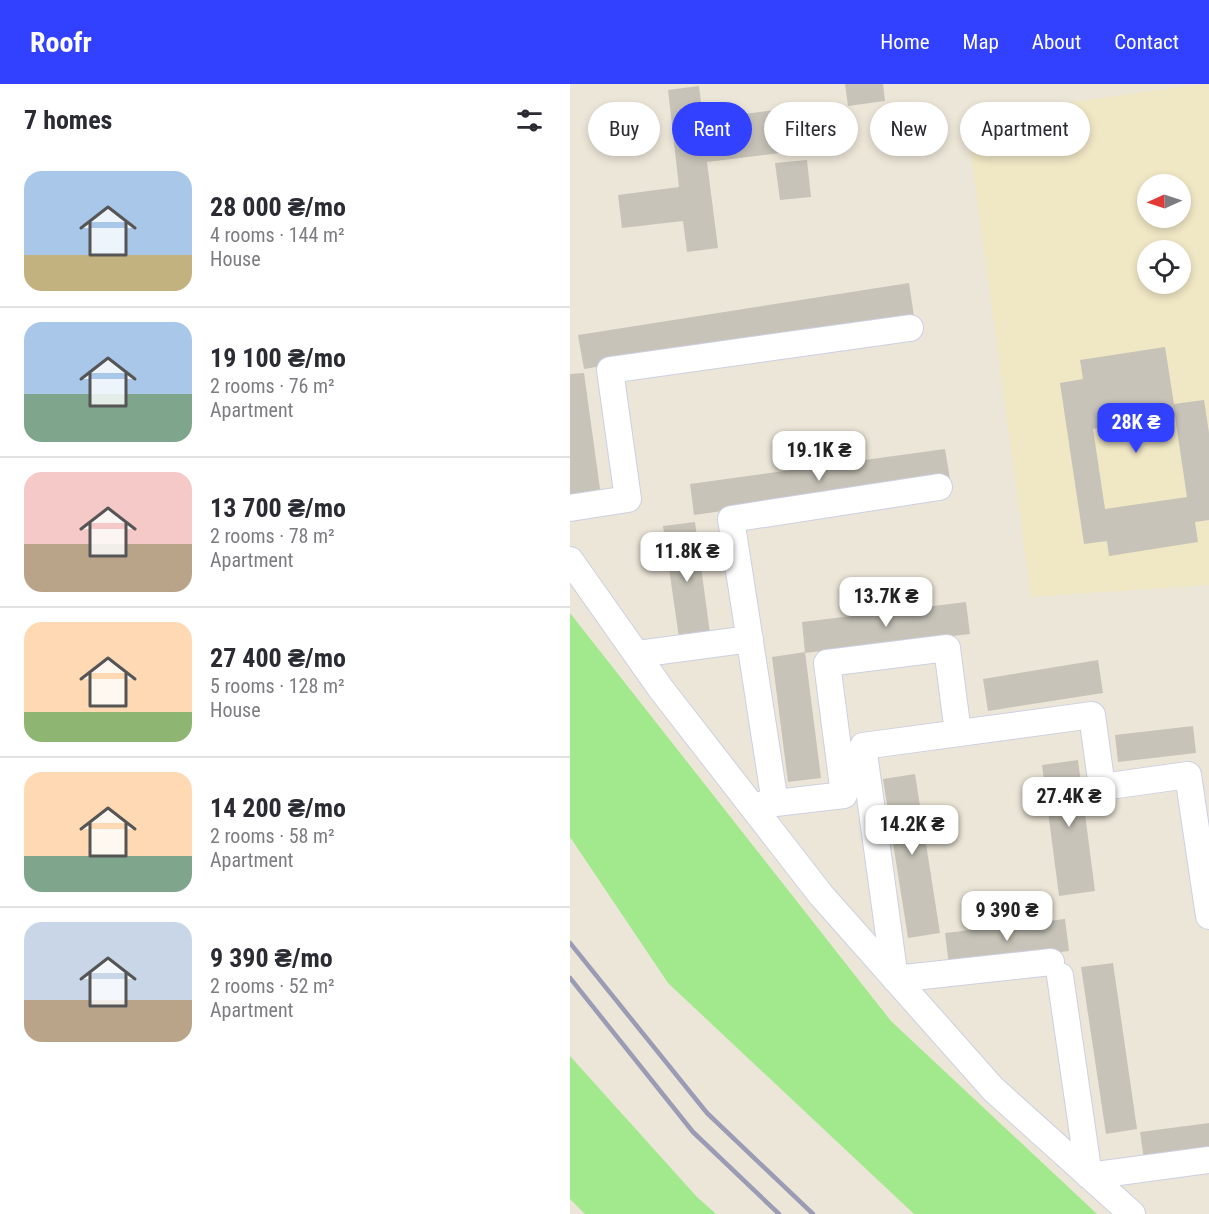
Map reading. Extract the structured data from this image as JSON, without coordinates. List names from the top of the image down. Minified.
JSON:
{"north":"left","page":{"header":"Roofr","nav":["Home","Map","About","Contact"],"heading":"7 homes","chip":["Buy","Rent","Filters","New","Apartment"],"list":[{"name":"28 000 ₴/mo","note":"4 rooms · 144 m² · House"},{"name":"19 100 ₴/mo","note":"2 rooms · 76 m² · Apartment"},{"name":"13 700 ₴/mo","note":"2 rooms · 78 m² · Apartment"},{"name":"27 400 ₴/mo","note":"5 rooms · 128 m² · House"},{"name":"14 200 ₴/mo","note":"2 rooms · 58 m² · Apartment"},{"name":"9 390 ₴/mo","note":"2 rooms · 52 m² · Apartment"}],"price":["28K ₴","19.1K ₴","11.8K ₴","13.7K ₴","27.4K ₴","14.2K ₴","9 390 ₴"]}}
